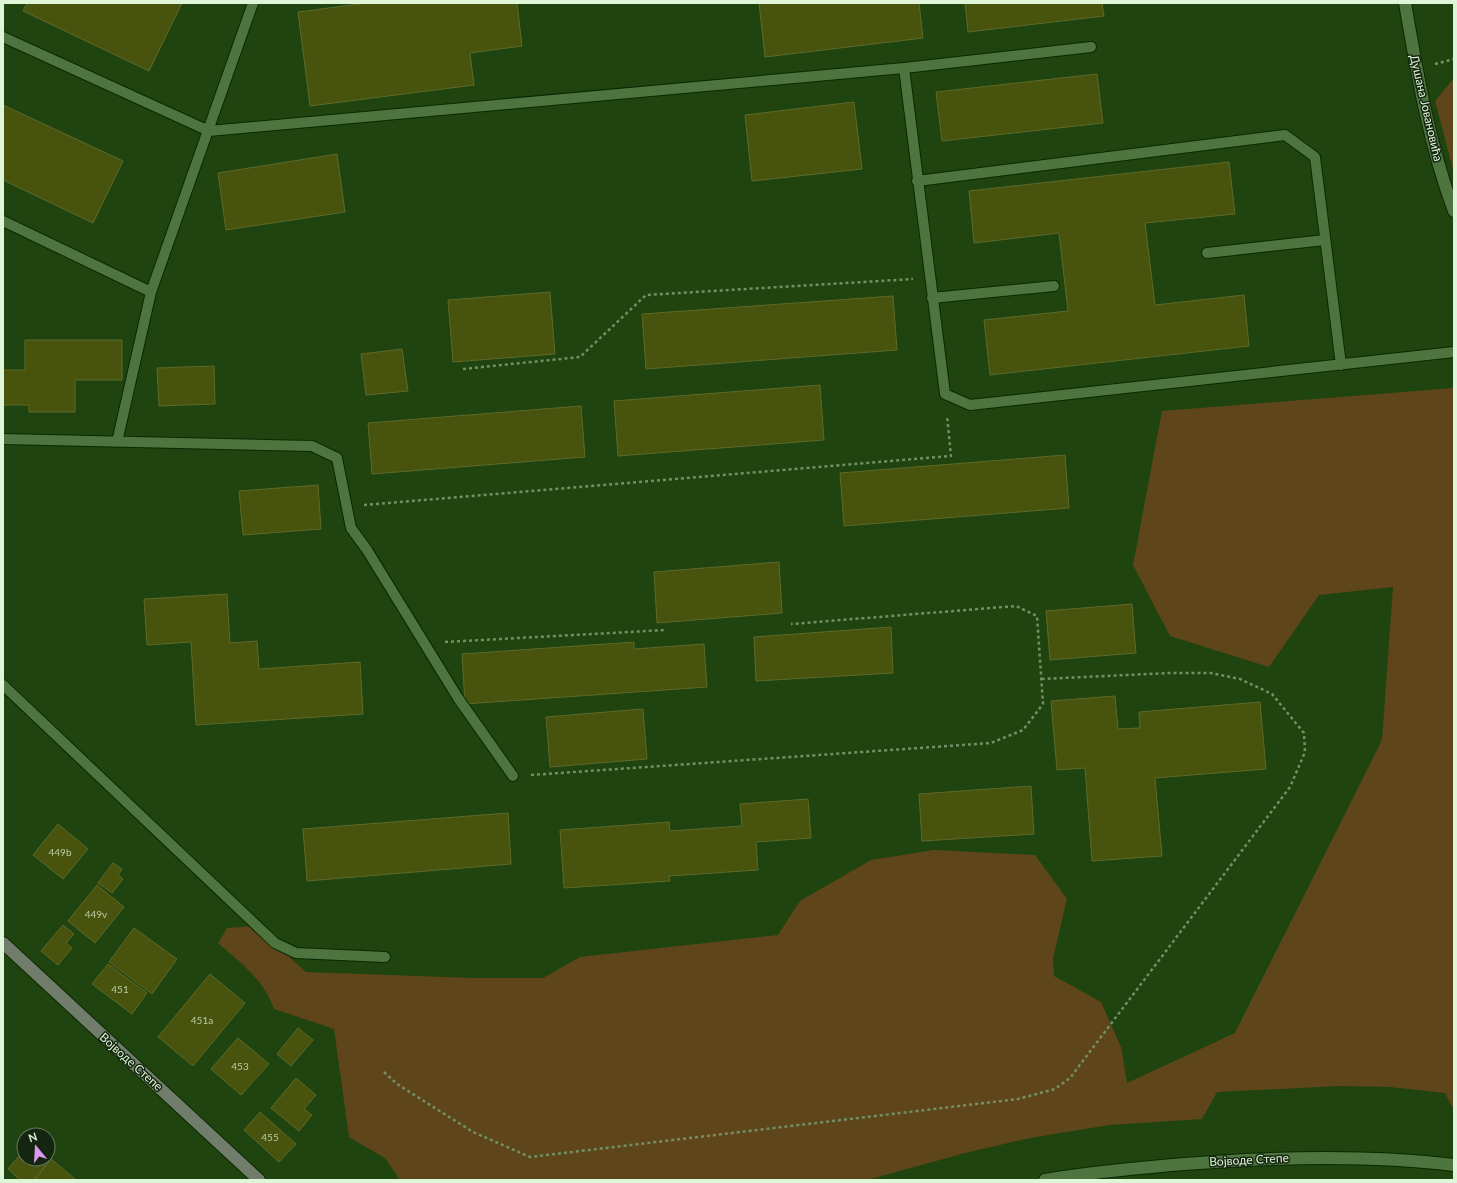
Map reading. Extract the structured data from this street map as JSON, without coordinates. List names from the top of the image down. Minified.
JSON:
{"streets":{"street":["Душана Јовановића","Војводе Степе"]},"house_numbers":["449b","449v","451","451a","453","455"],"north":"top"}
